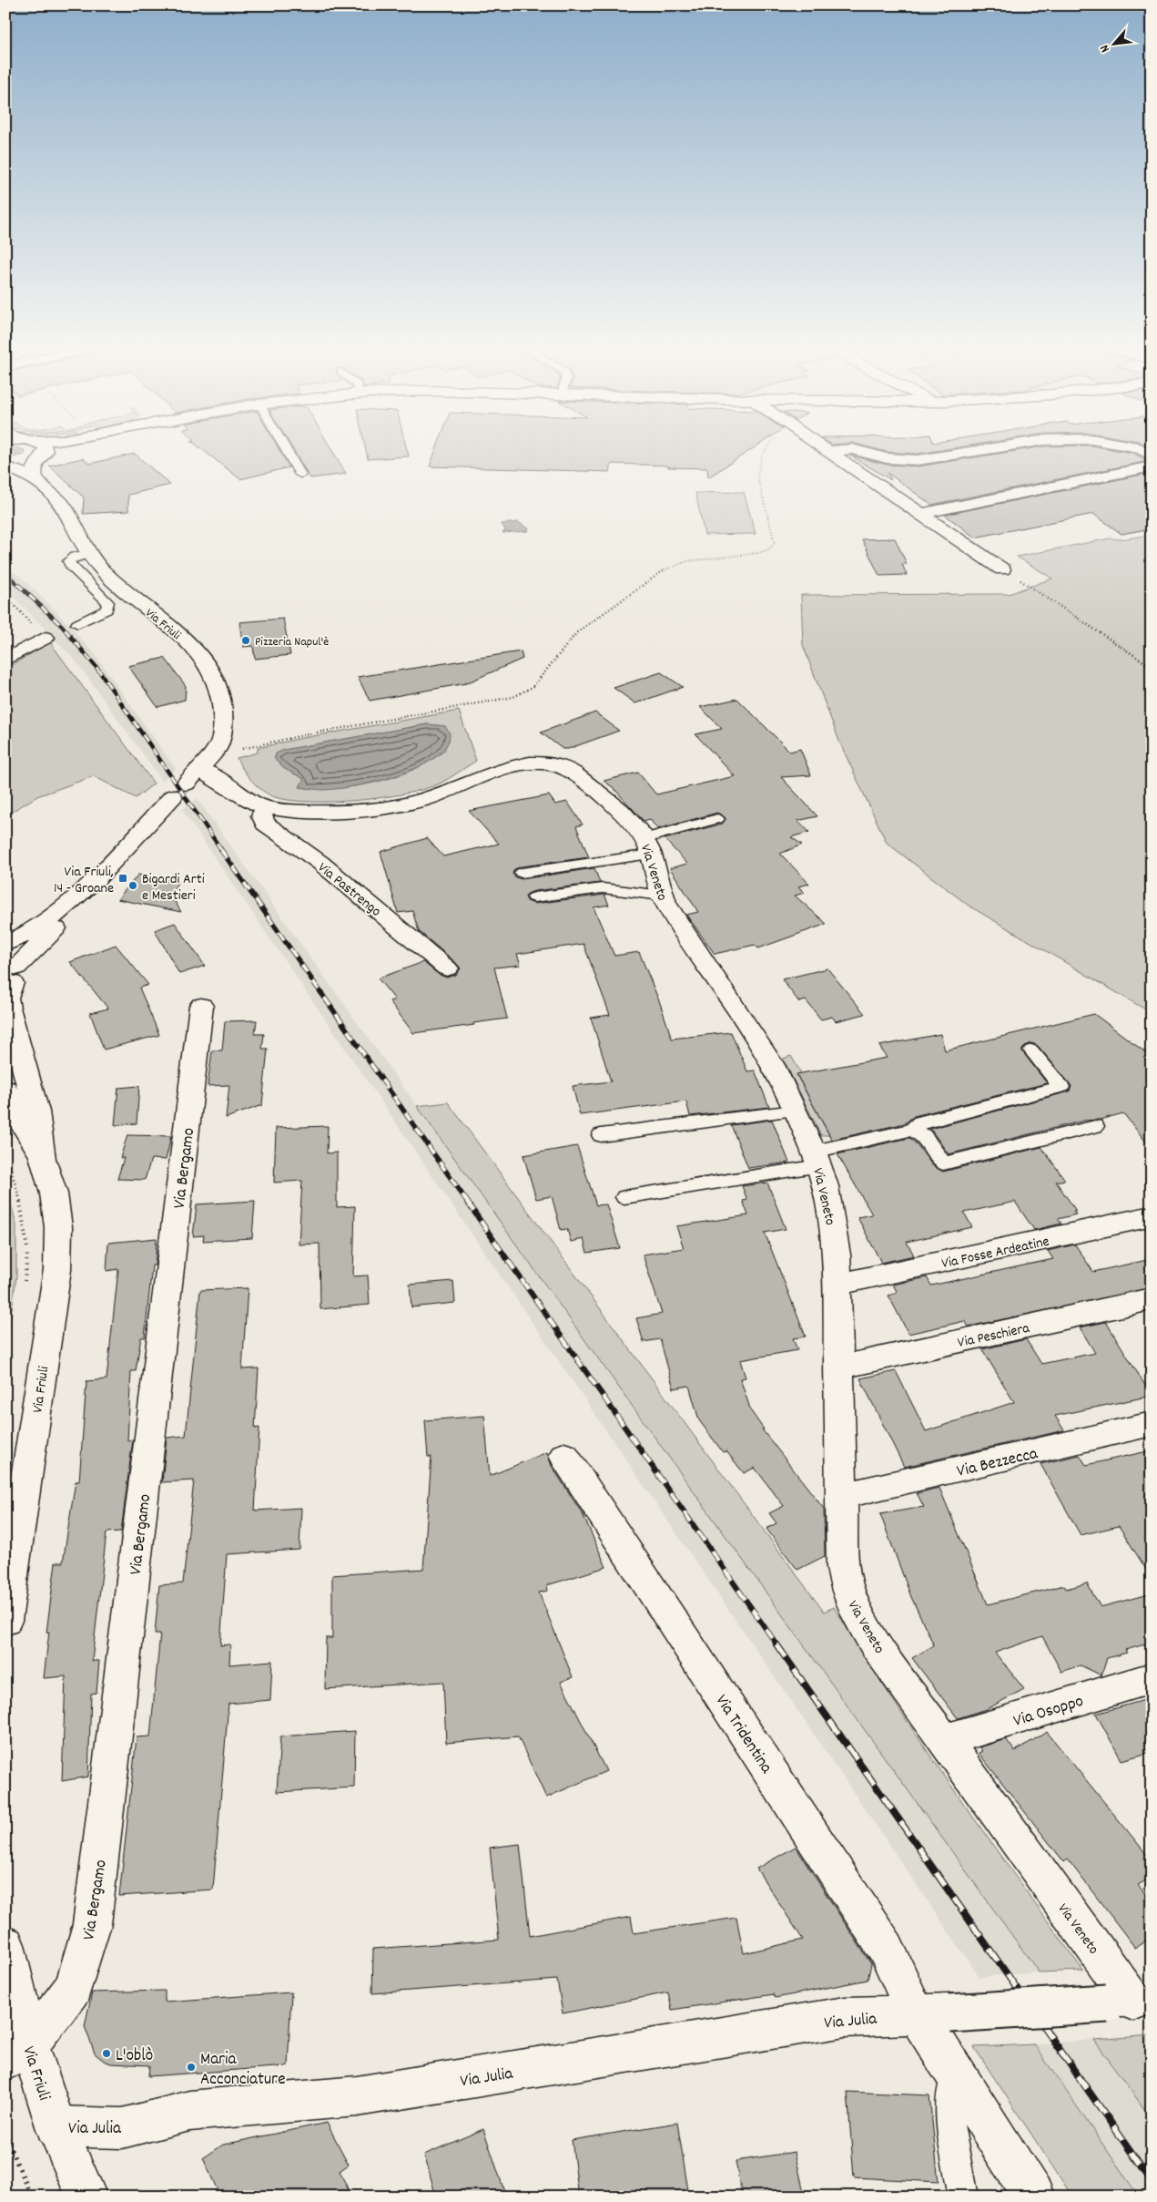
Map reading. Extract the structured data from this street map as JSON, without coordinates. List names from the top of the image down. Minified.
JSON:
{"streets":{"street":["Via Friuli","Via Veneto","Via Pastrengo","Via Bergamo","Via Fosse Ardeatine","Via Peschiera","Via Bezzecca","Via Osoppo","Via Tridentina","Via Julia"]},"crossings":[["Via Friuli","Via Veneto"],["Via Friuli","Via Bergamo"],["Via Friuli","Via Julia"],["Via Veneto","Via Pastrengo"],["Via Veneto","Via Fosse Ardeatine"],["Via Veneto","Via Peschiera"],["Via Veneto","Via Bezzecca"],["Via Veneto","Via Osoppo"],["Via Veneto","Via Julia"],["Via Tridentina","Via Julia"]],"places":{"other":["Pizzeria Napul'è","Bigardi Arti e Mestieri","L'oblò","Maria Acconciature"],"transit":["Via Friuli, 14 - Groane"]},"north":"bottom left"}
